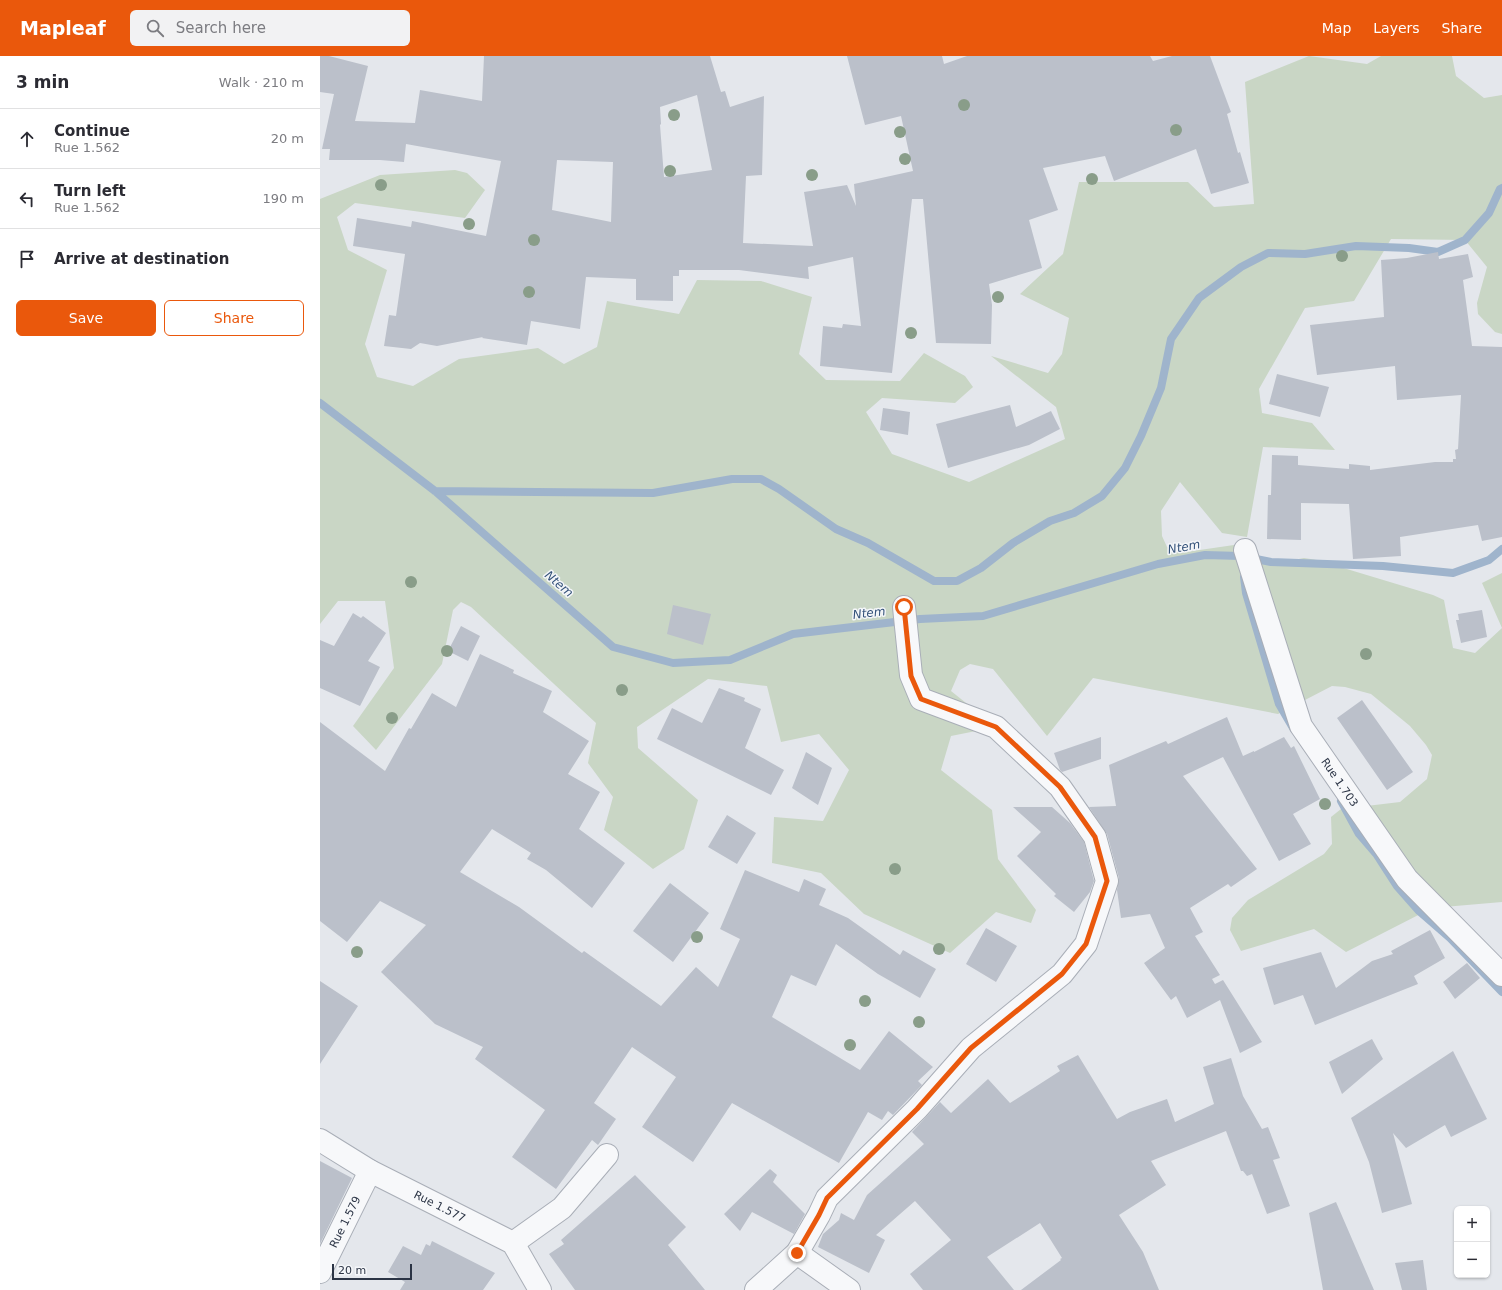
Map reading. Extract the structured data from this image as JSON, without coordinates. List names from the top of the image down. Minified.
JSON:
{"streets":{"street":["Rue 1.703","Rue 1.577","Rue 1.579"]},"crossings":[["Rue 1.577","Rue 1.579"]],"water":["Ntem"],"scale_bar":"20 m","page":{"header":"Mapleaf","search":"Search here","nav":["Map","Layers","Share"],"heading":["3 min","Walk · 210 m"],"list":[["Continue","Rue 1.562","20 m"],["Turn left","Rue 1.562","190 m"],"Arrive at destination"],"buttons":["Save","Share"],"map_buttons":["+","−"],"scale":"20 m"}}
